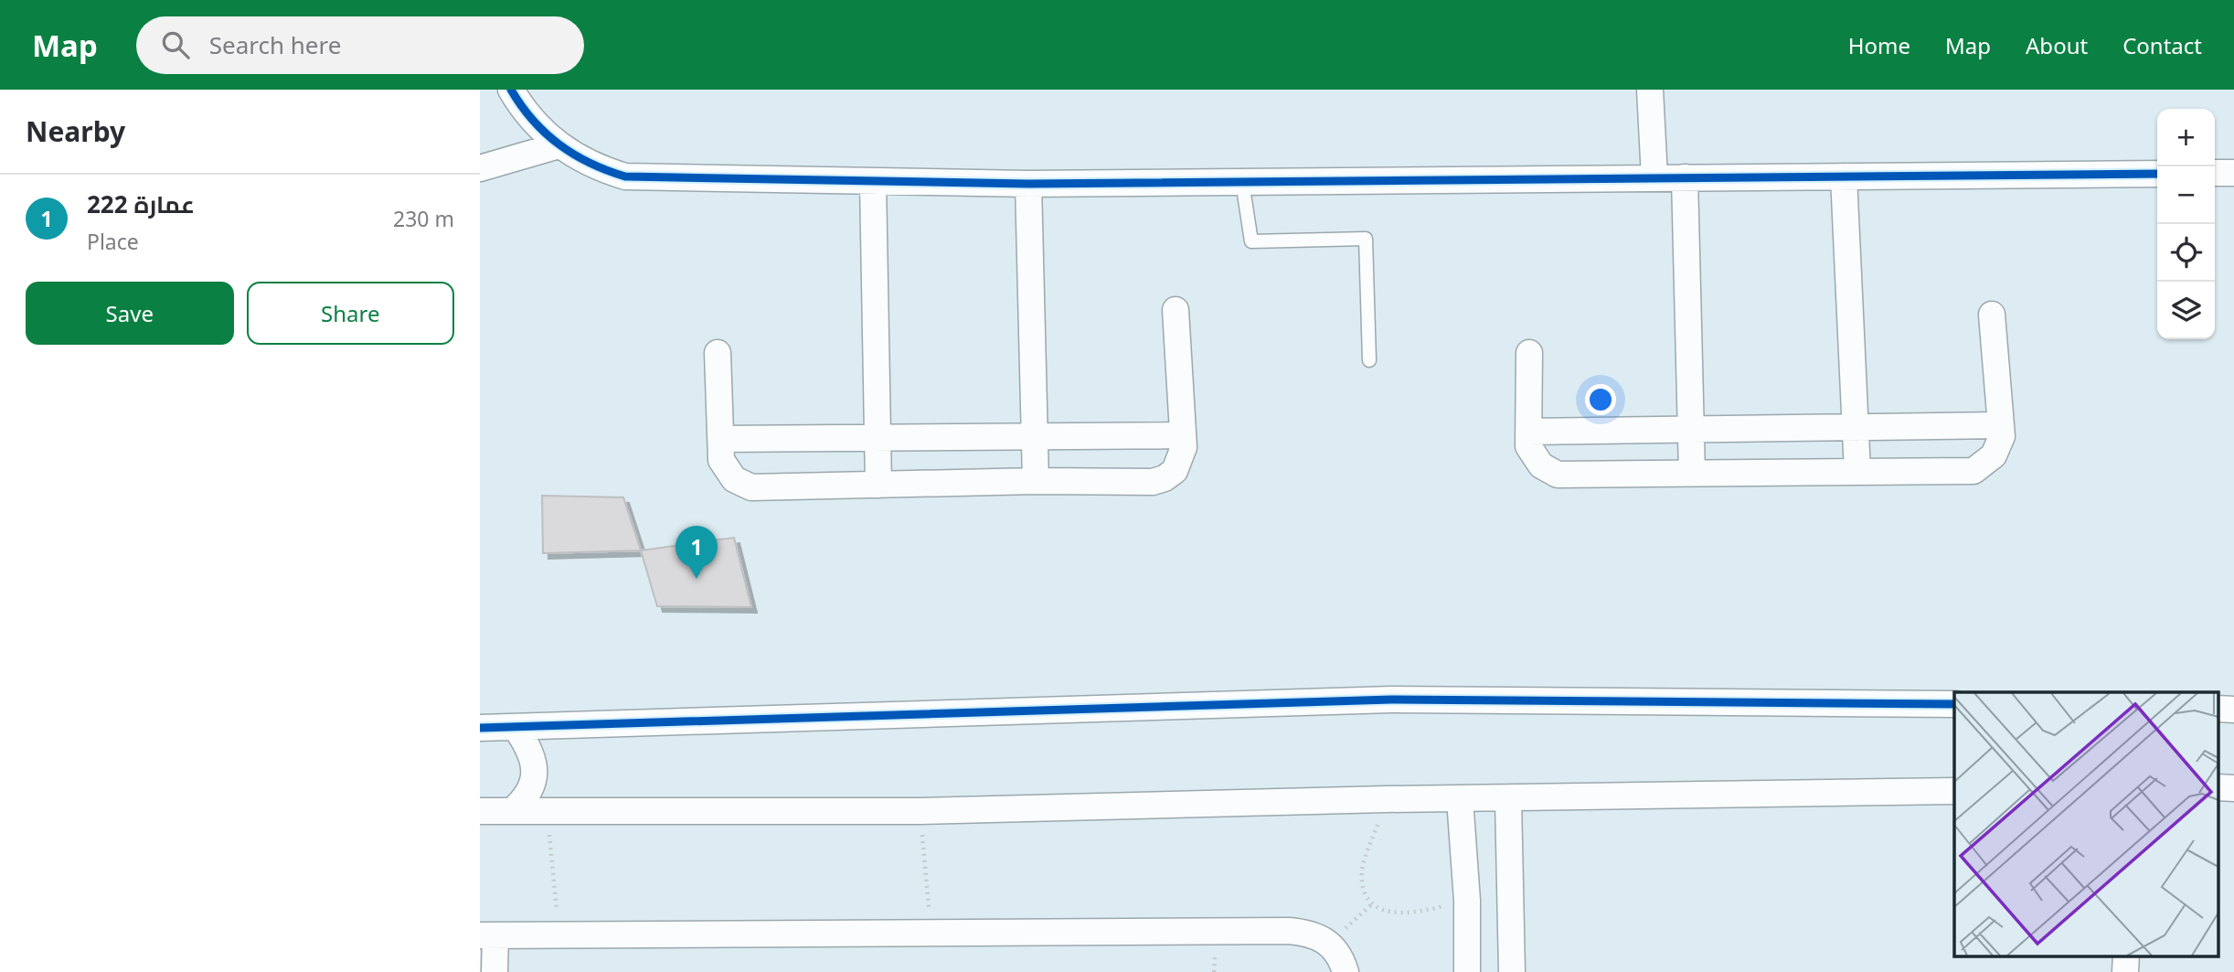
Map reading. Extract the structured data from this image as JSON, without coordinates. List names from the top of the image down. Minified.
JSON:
{"page":{"header":"Map","search":"Search here","nav":["Home","Map","About","Contact"],"heading":"Nearby","map_buttons":["+","−"],"list":[{"mark":"1","name":"عمارة 222","note":"Place","value":"230 m"}],"buttons":["Save","Share"],"pins":"1"}}
